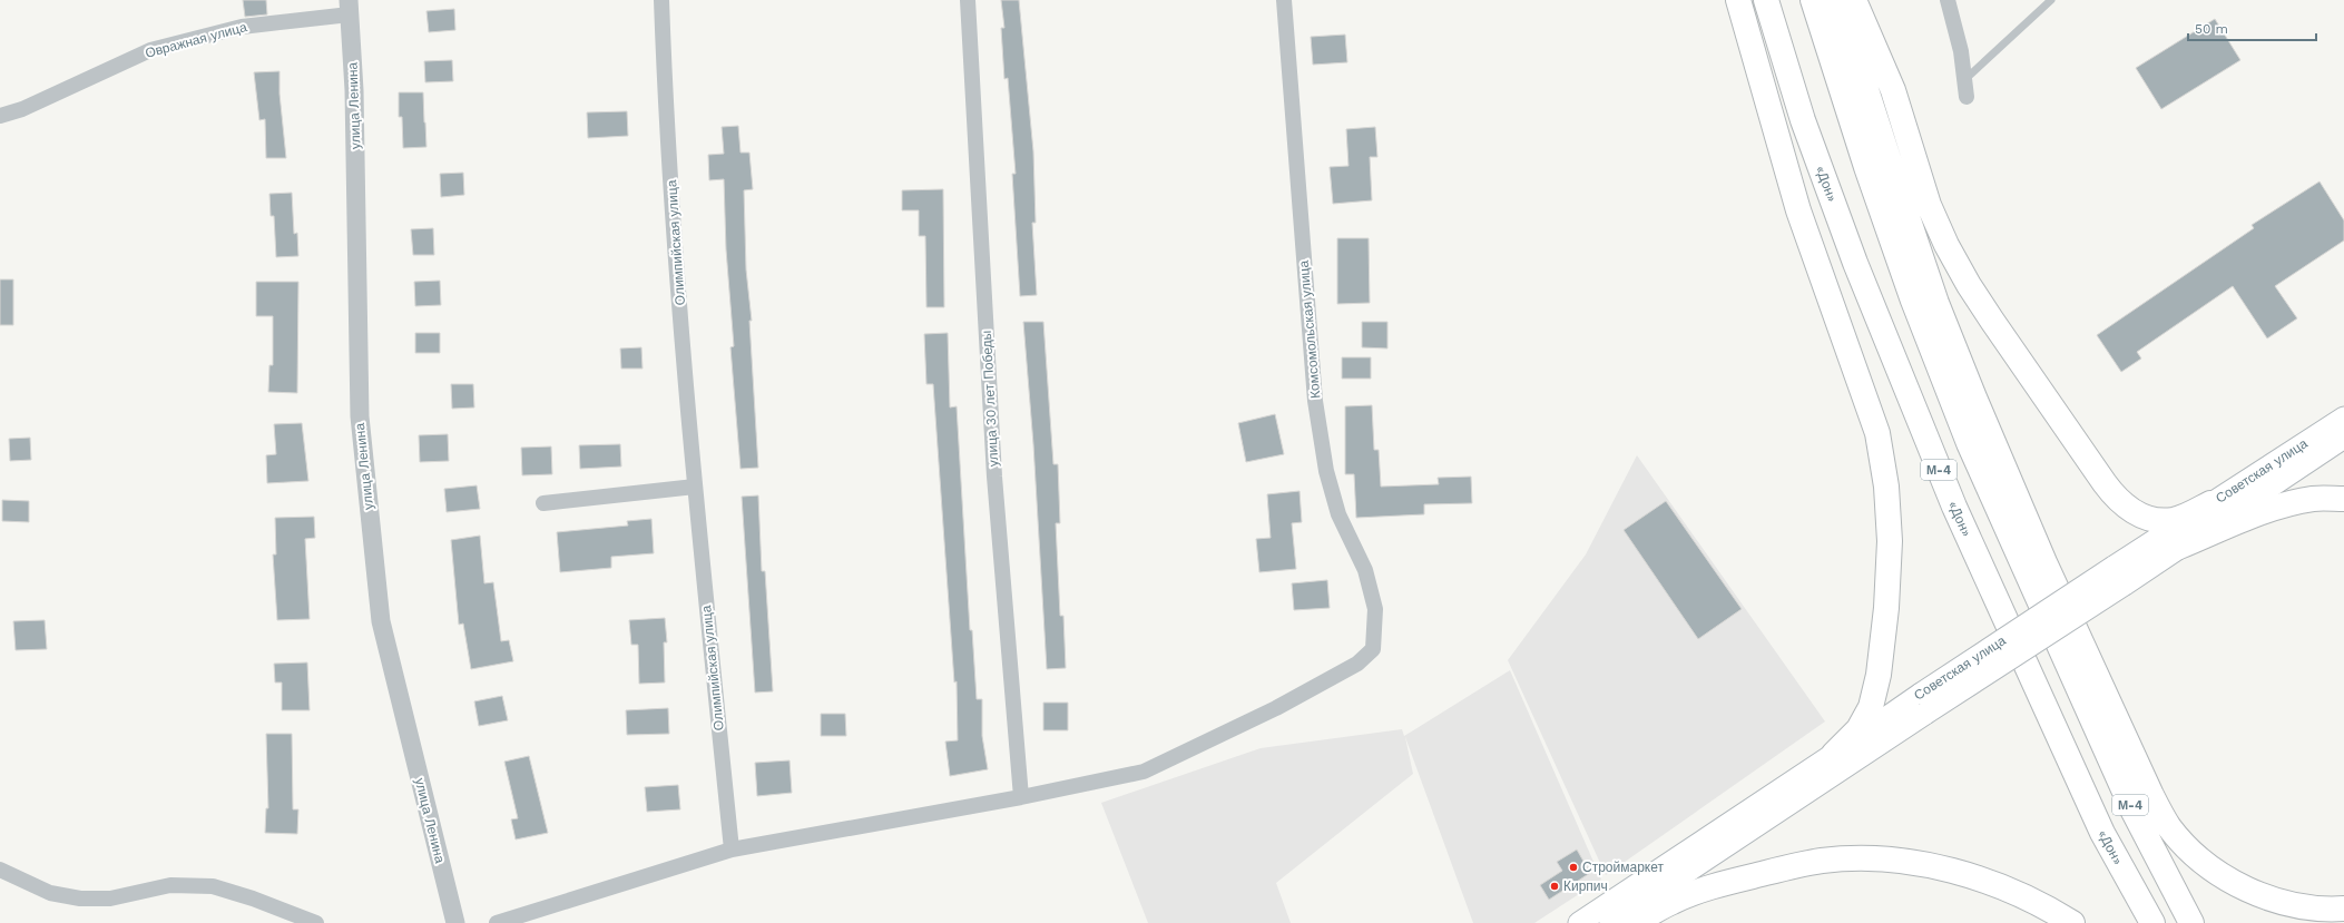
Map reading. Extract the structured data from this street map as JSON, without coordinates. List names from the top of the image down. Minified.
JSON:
{"streets":{"highway":["«Дон»","М-4"],"main road":["Советская улица"],"street":["Овражная улица","улица Ленина","Олимпийская улица","Комсомольская улица","улица 30 лет Победы"]},"crossings":[["Овражная улица","улица Ленина"],["Комсомольская улица","улица 30 лет Победы"]],"places":["Строймаркет","Кирпич"],"scale_bar":"50 m"}
